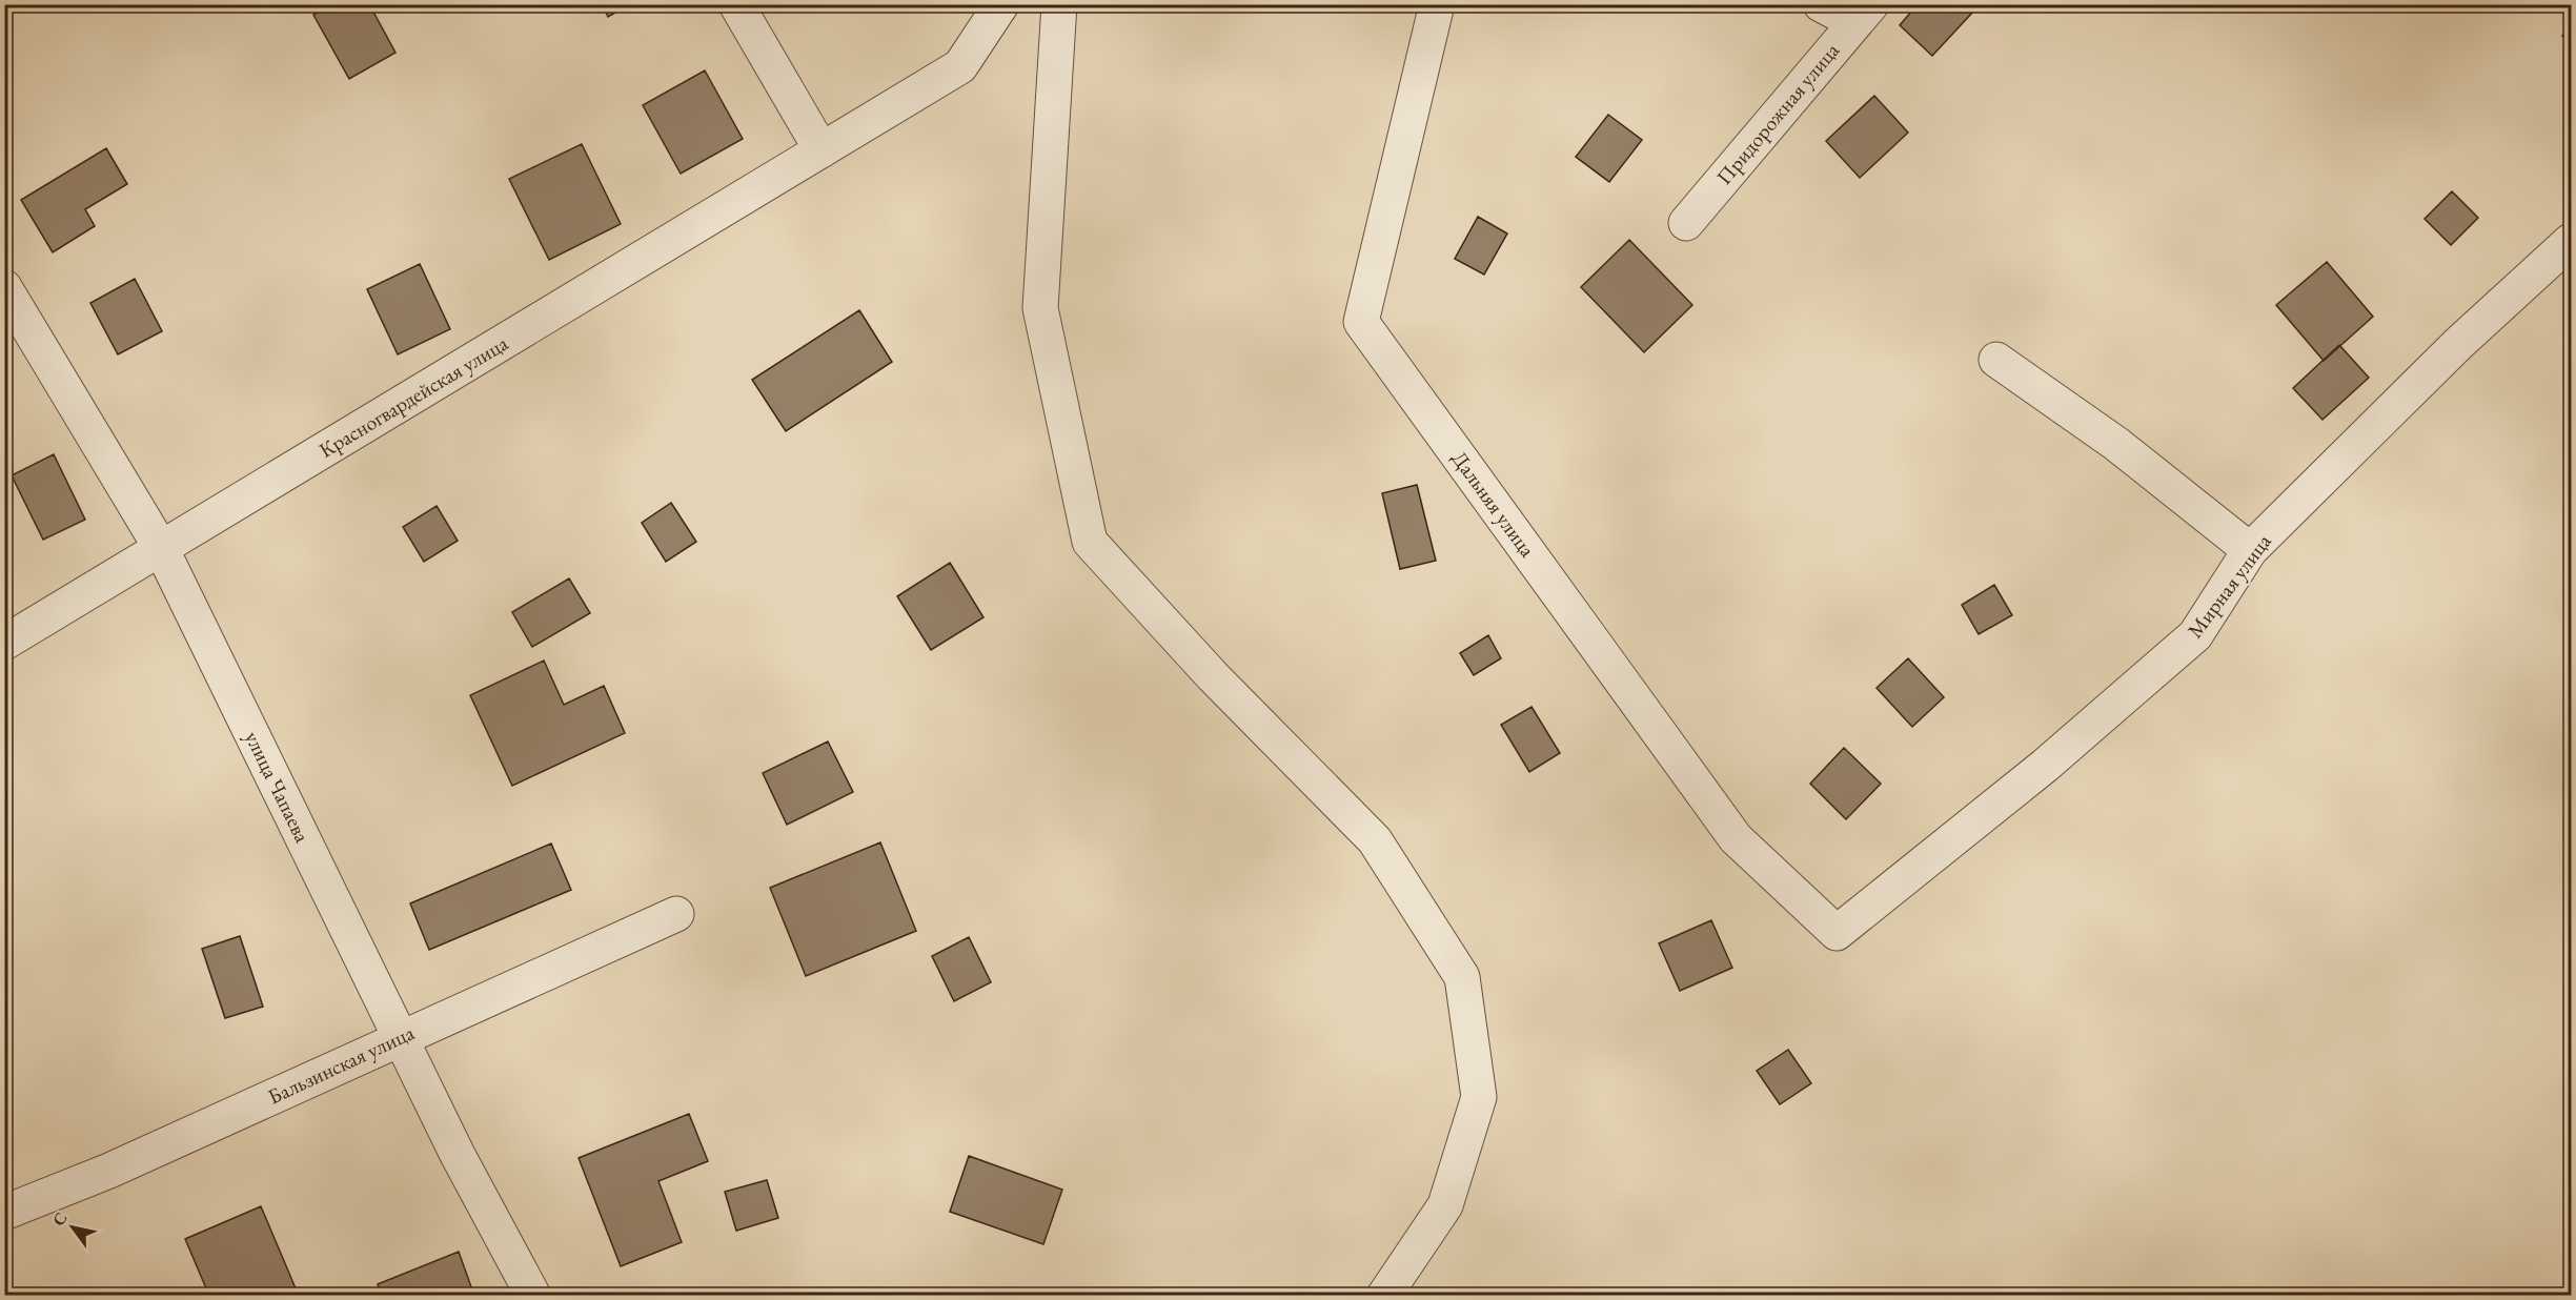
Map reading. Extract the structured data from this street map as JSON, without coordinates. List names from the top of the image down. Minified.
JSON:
{"streets":{"street":["Придорожная улица","Красногвардейская улица","Дальняя улица","Мирная улица","улица Чапаева","Бальзинская улица"]},"crossings":[["Красногвардейская улица","улица Чапаева"],["Дальняя улица","Мирная улица"],["улица Чапаева","Бальзинская улица"]],"north":"top left"}
